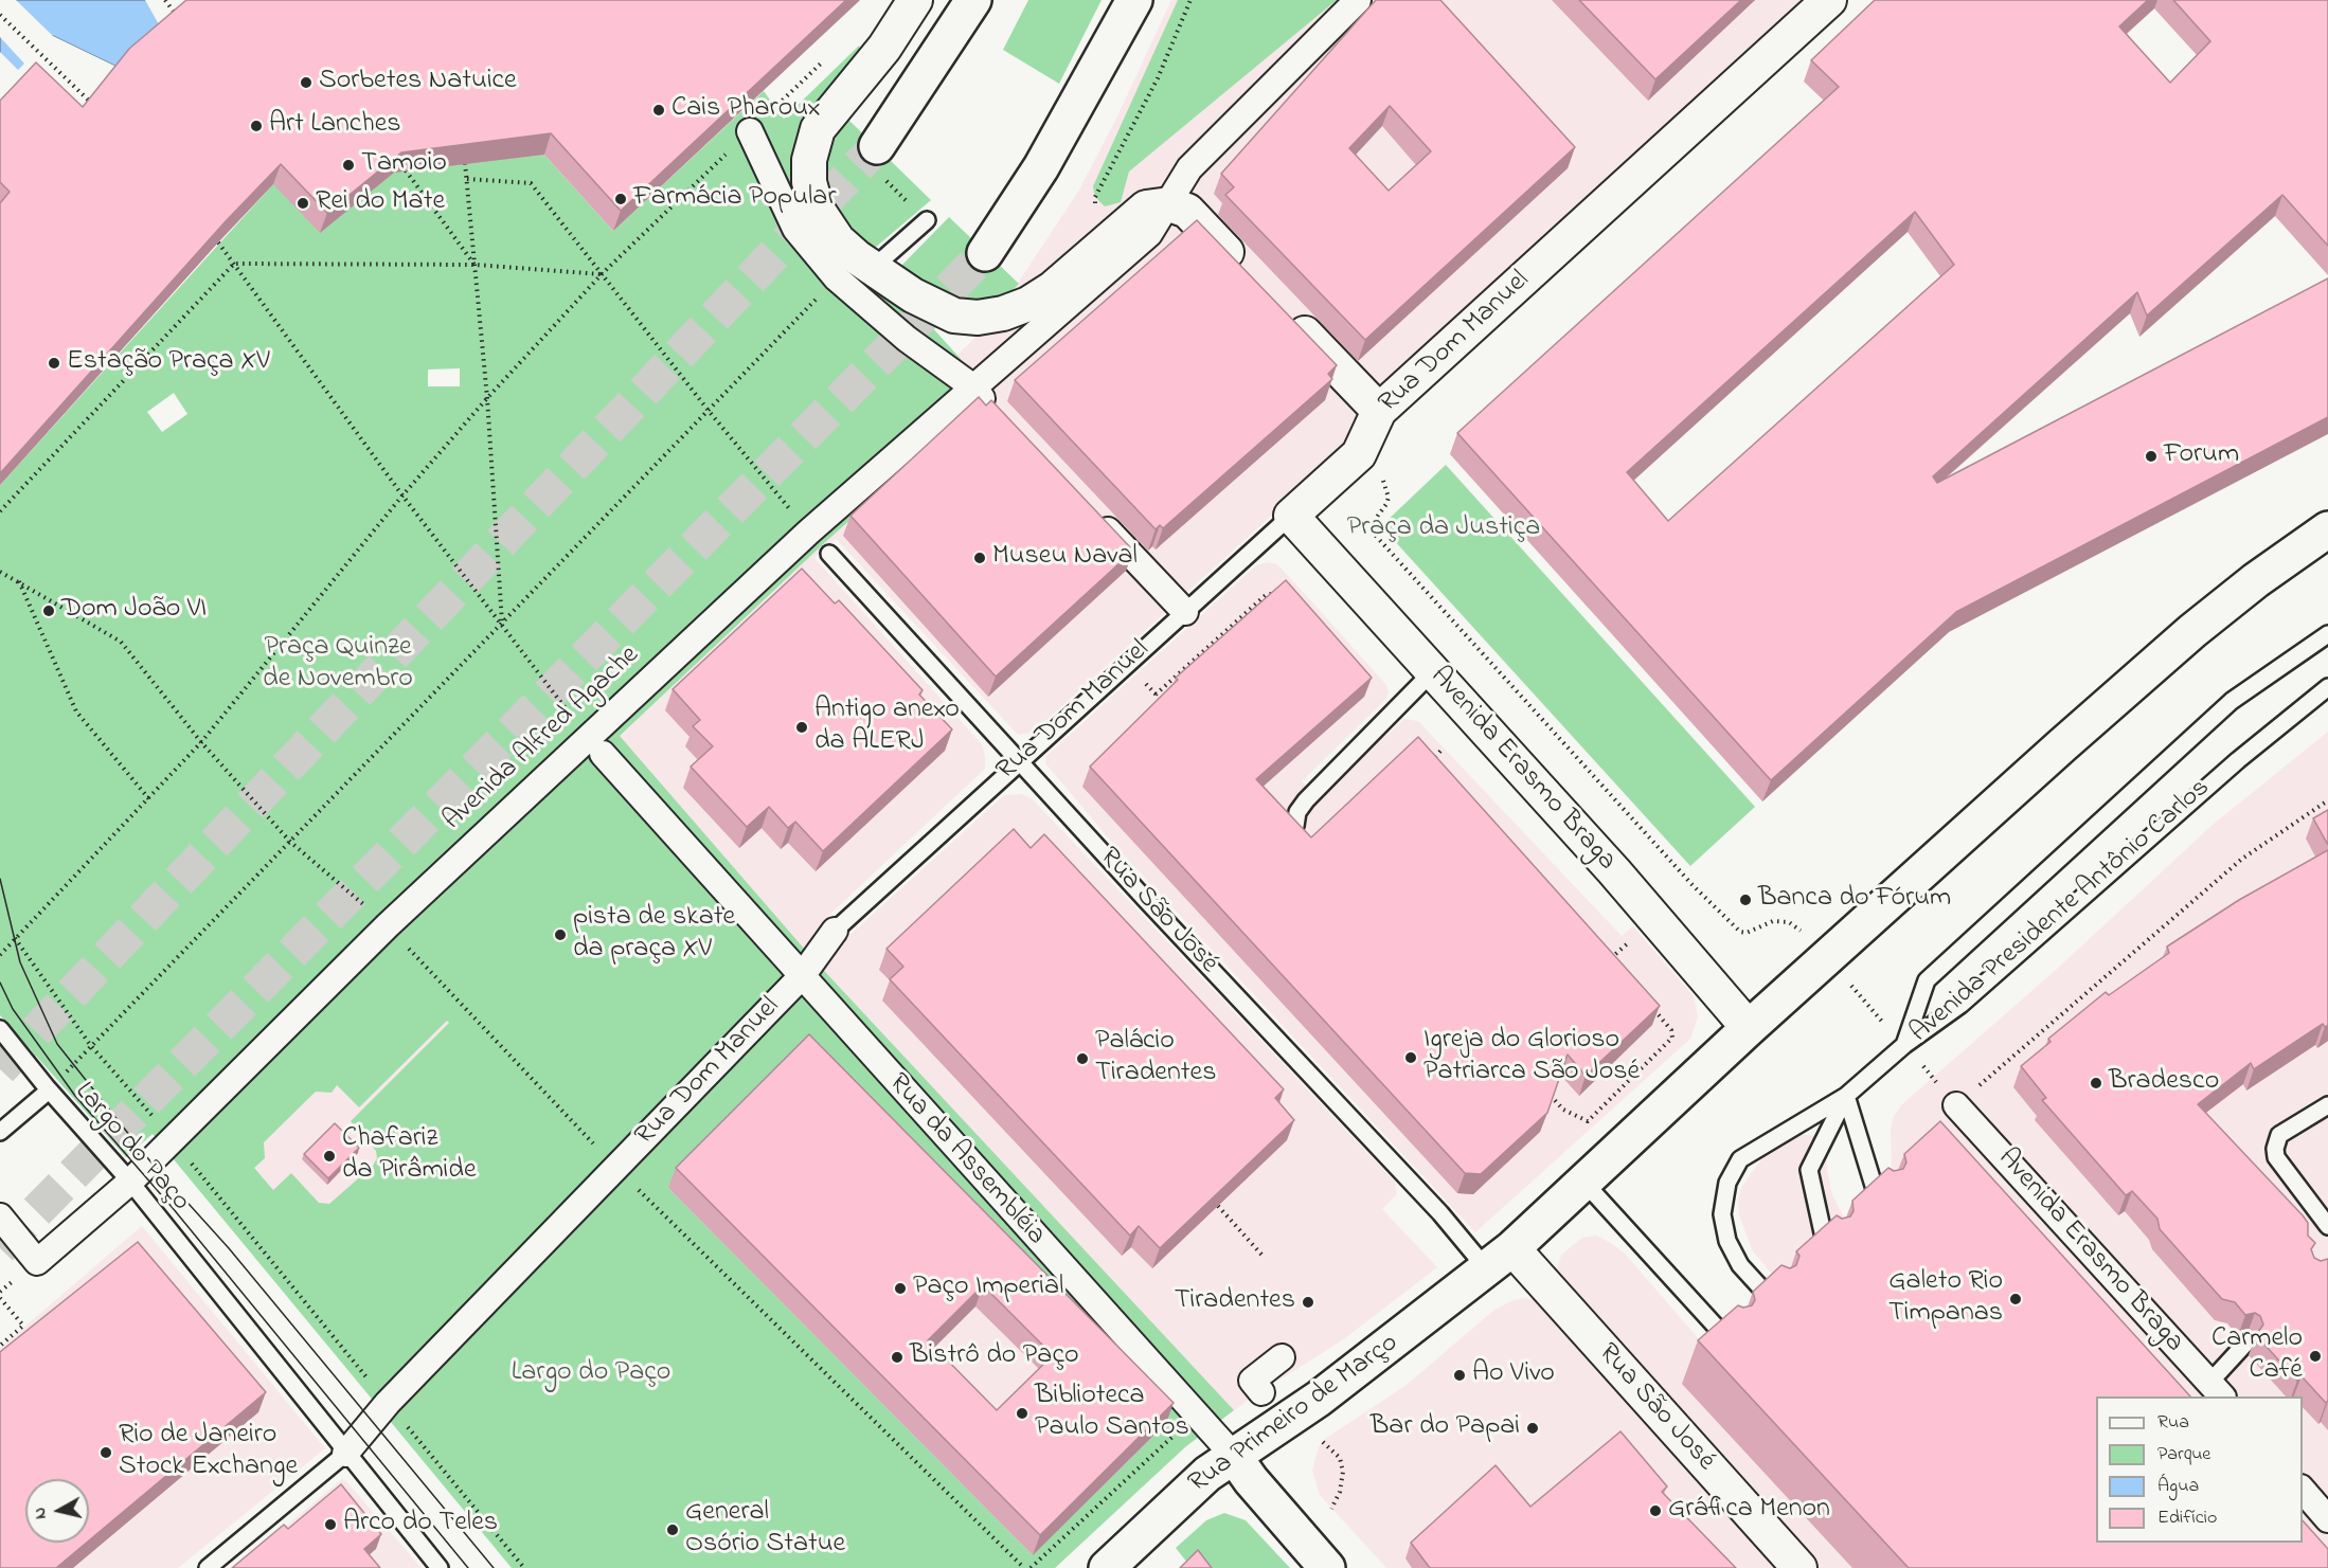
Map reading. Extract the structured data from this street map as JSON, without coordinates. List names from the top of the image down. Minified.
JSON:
{"streets":{"main road":["Rua da Assembléia","Rua Primeiro de Março"],"street":["Rua Dom Manuel","Avenida Alfred Agache","Avenida Erasmo Braga","Rua São José"],"lane":["Avenida Presidente Antônio Carlos","Largo do Paço"]},"crossings":[["Rua Dom Manuel","Avenida Erasmo Braga"],["Rua Dom Manuel","Rua São José"],["Rua Dom Manuel","Largo do Paço"],["Rua Dom Manuel","Rua da Assembléia"],["Avenida Alfred Agache","Largo do Paço"],["Avenida Alfred Agache","Rua da Assembléia"],["Rua São José","Rua Primeiro de Março"],["Rua da Assembléia","Rua Primeiro de Março"]],"parks":["Praça da Justiça","Praça Quinze de Novembro","Largo do Paço"],"places":["Sorbetes Natuice","Cais Pharoux","Art Lanches","Tamoio","Farmácia Popular","Rei do Mate","Estação Praça XV","Forum","Museu Naval","Dom João VI","Antigo anexo da ALERJ","Banca do Fórum","pista de skate da praça XV","Igreja do Glorioso Patriarca São José","Palácio Tiradentes","Bradesco","Chafariz da Pirâmide","Paço Imperial","Galeto Rio Timpanas","Tiradentes","Carmelo Café","Bistrô do Paço","Ao Vivo","Biblioteca Paulo Santos","Bar do Papai","Rio de Janeiro Stock Exchange","Gráfica Menon","Arco do Teles","General Osório Statue"],"legend":["Rua","Parque","Água","Edifício"],"north":"left"}
